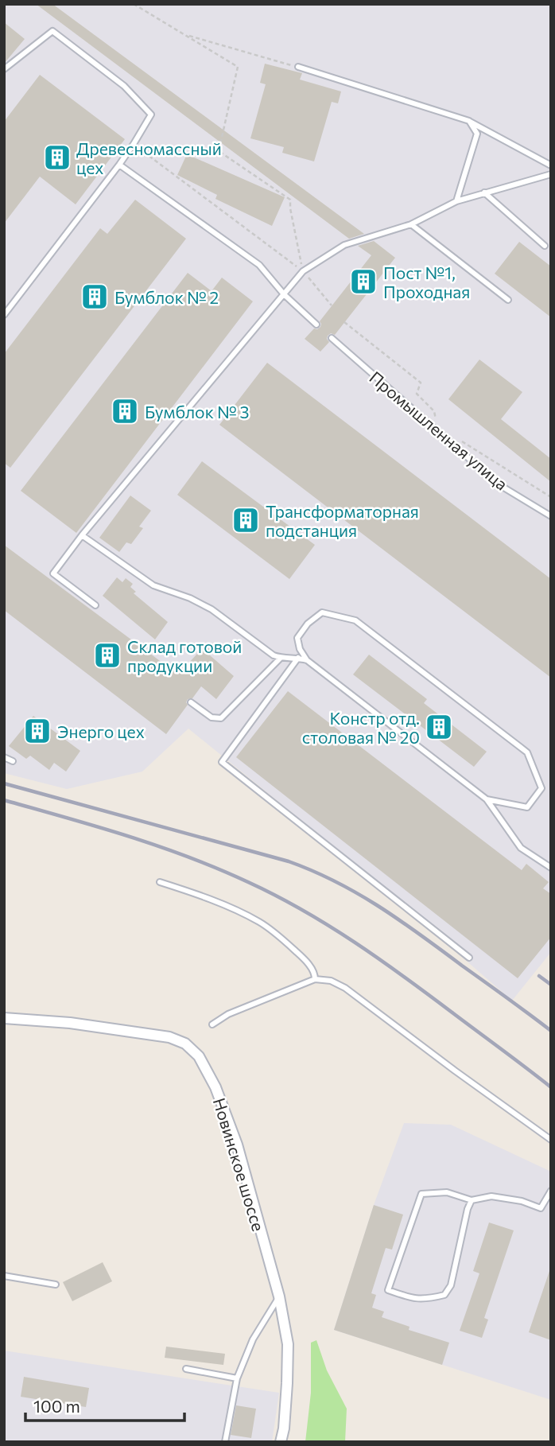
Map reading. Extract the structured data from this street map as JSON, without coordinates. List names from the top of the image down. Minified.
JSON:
{"streets":{"street":["Новинское шоссе"],"lane":["Промышленная улица"]},"places":{"building":["Древесномассный цех","Пост №1, Проходная","Бумблок № 2","Бумблок № 3","Трансформаторная подстанция","Склад готовой продукции","Констр отд. столовая № 20","Энерго цех"]},"scale_bar":"100 m"}
